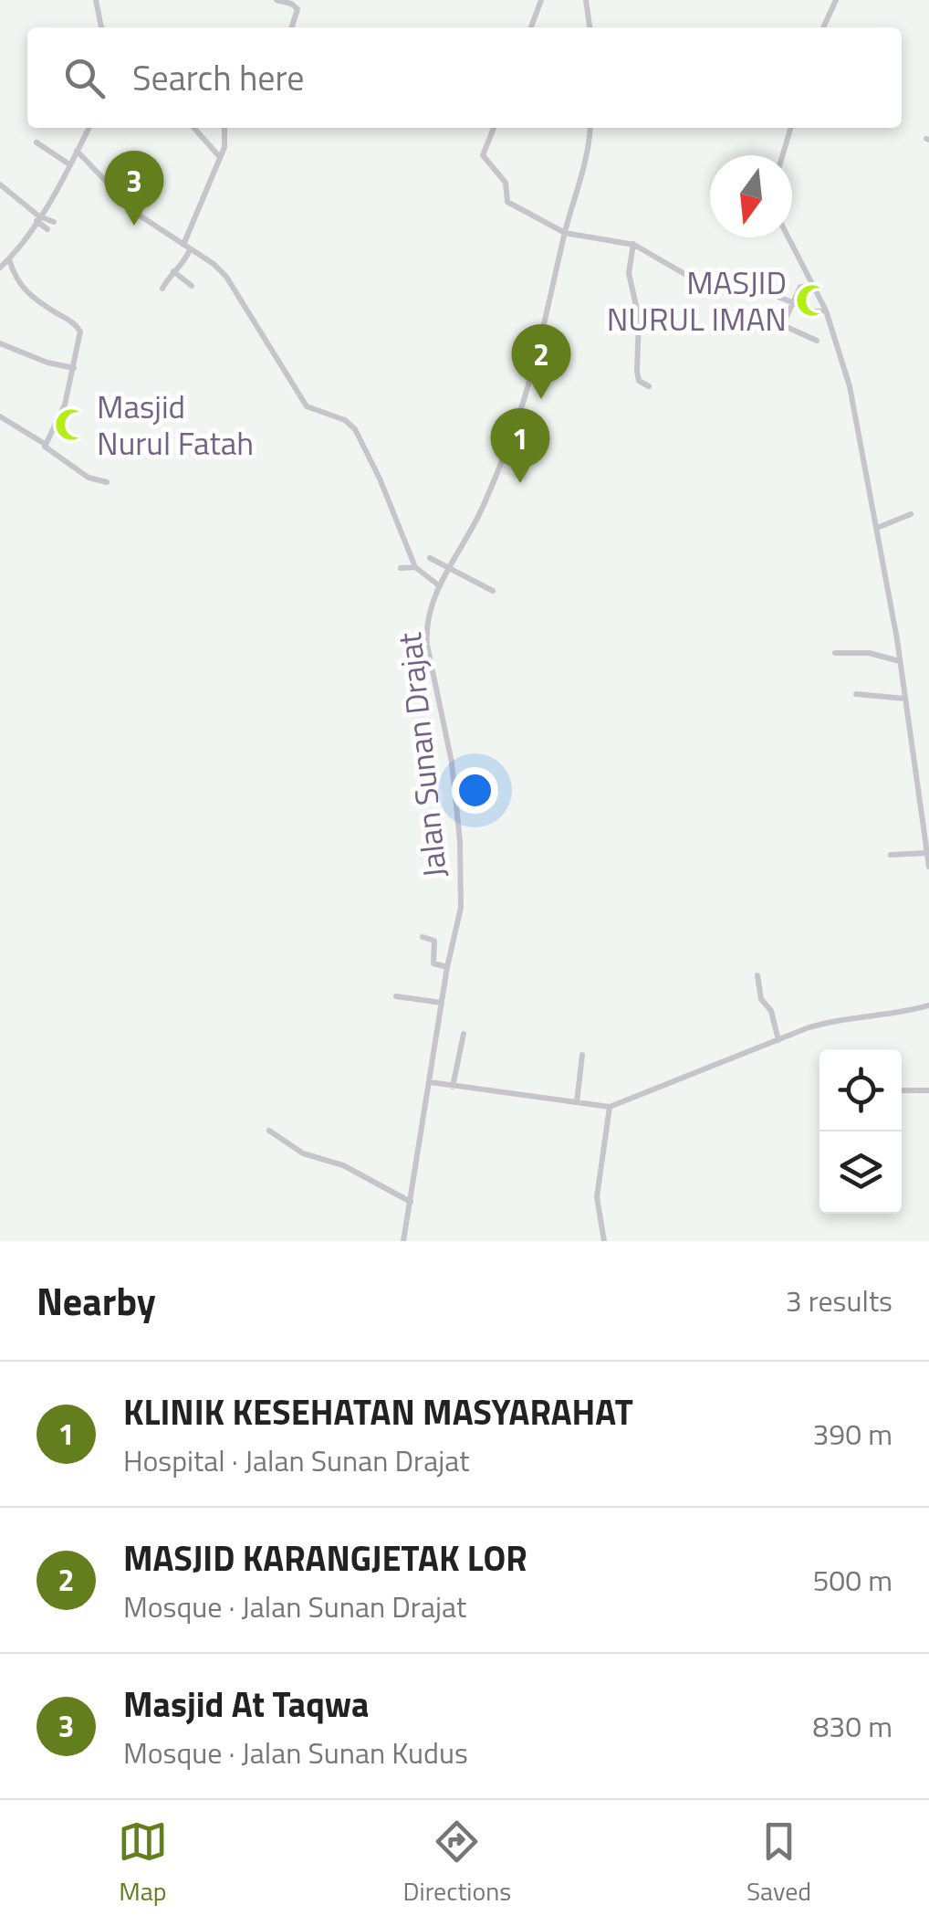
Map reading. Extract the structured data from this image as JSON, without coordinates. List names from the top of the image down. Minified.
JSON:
{"streets":{"street":["Jalan Sunan Drajat"]},"places":{"mosque":["MASJID NURUL IMAN","Masjid Nurul Fatah"]},"north":"bottom","page":{"search":"Search here","pins":["3","2","1"],"heading":["Nearby","3 results"],"list":[{"mark":"1","name":"KLINIK KESEHATAN MASYARAHAT","note":"Hospital · Jalan Sunan Drajat","value":"390 m"},{"mark":"2","name":"MASJID KARANGJETAK LOR","note":"Mosque · Jalan Sunan Drajat","value":"500 m"},{"mark":"3","name":"Masjid At Taqwa","note":"Mosque · Jalan Sunan Kudus","value":"830 m"}],"nav":["Map","Directions","Saved"]}}
